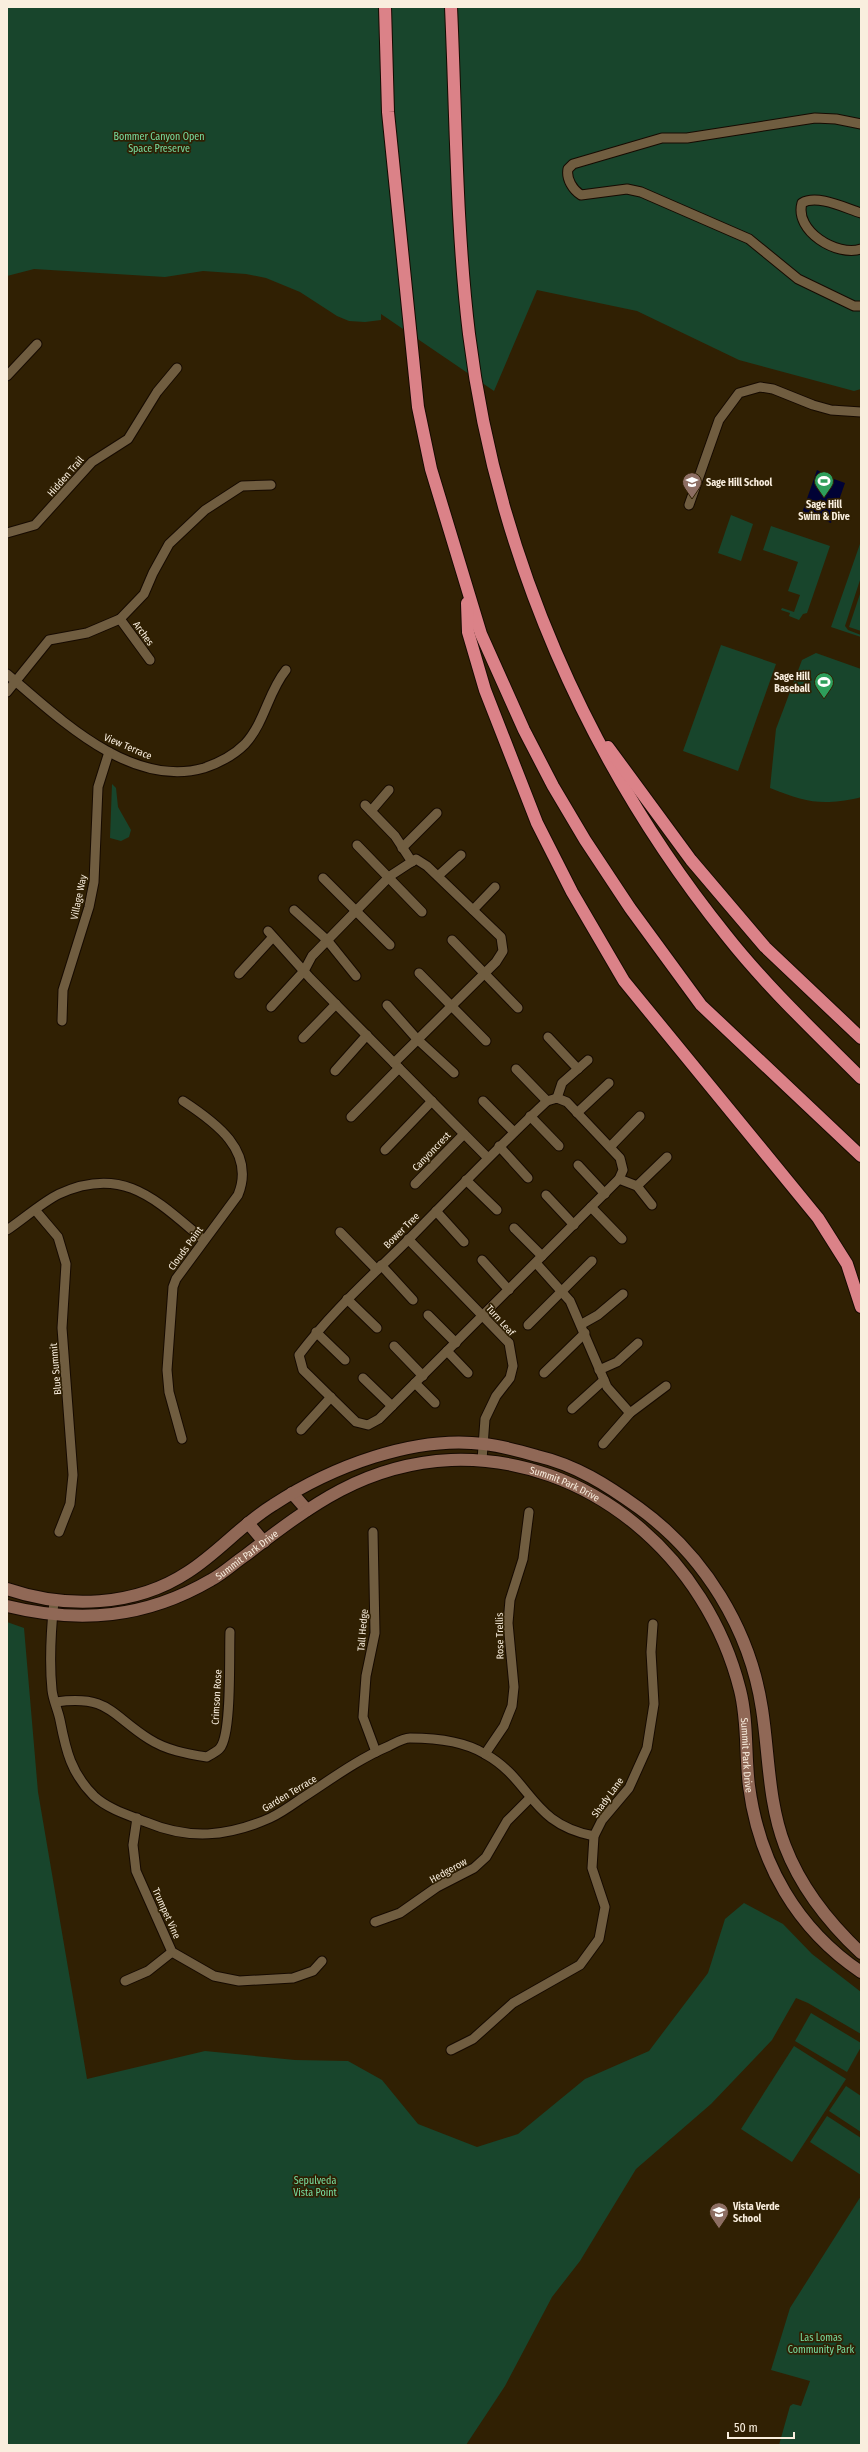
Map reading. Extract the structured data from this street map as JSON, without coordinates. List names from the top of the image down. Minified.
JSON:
{"streets":{"street":["Hidden Trail","Arches","View Terrace","Village Way","Canyoncrest","Bower Tree","Clouds Point","Turn Leaf","Blue Summit","Summit Park Drive","Tall Hedge","Rose Trellis","Crimson Rose","Garden Terrace","Shady Lane","Hedgerow","Trumpet Vine"]},"crossings":[["View Terrace","Village Way"],["Canyoncrest","Bower Tree"],["Bower Tree","Turn Leaf"],["Turn Leaf","Summit Park Drive"],["Summit Park Drive","Garden Terrace"],["Tall Hedge","Garden Terrace"],["Rose Trellis","Garden Terrace"],["Crimson Rose","Garden Terrace"],["Garden Terrace","Shady Lane"],["Garden Terrace","Hedgerow"],["Garden Terrace","Trumpet Vine"]],"parks":["Bommer Canyon Open Space Preserve","Sepulveda Vista Point","Las Lomas Community Park"],"places":{"sports":["Sage Hill Swim & Dive","Sage Hill Baseball"],"school or university":["Sage Hill School","Vista Verde School"]},"scale_bar":"50 m"}
